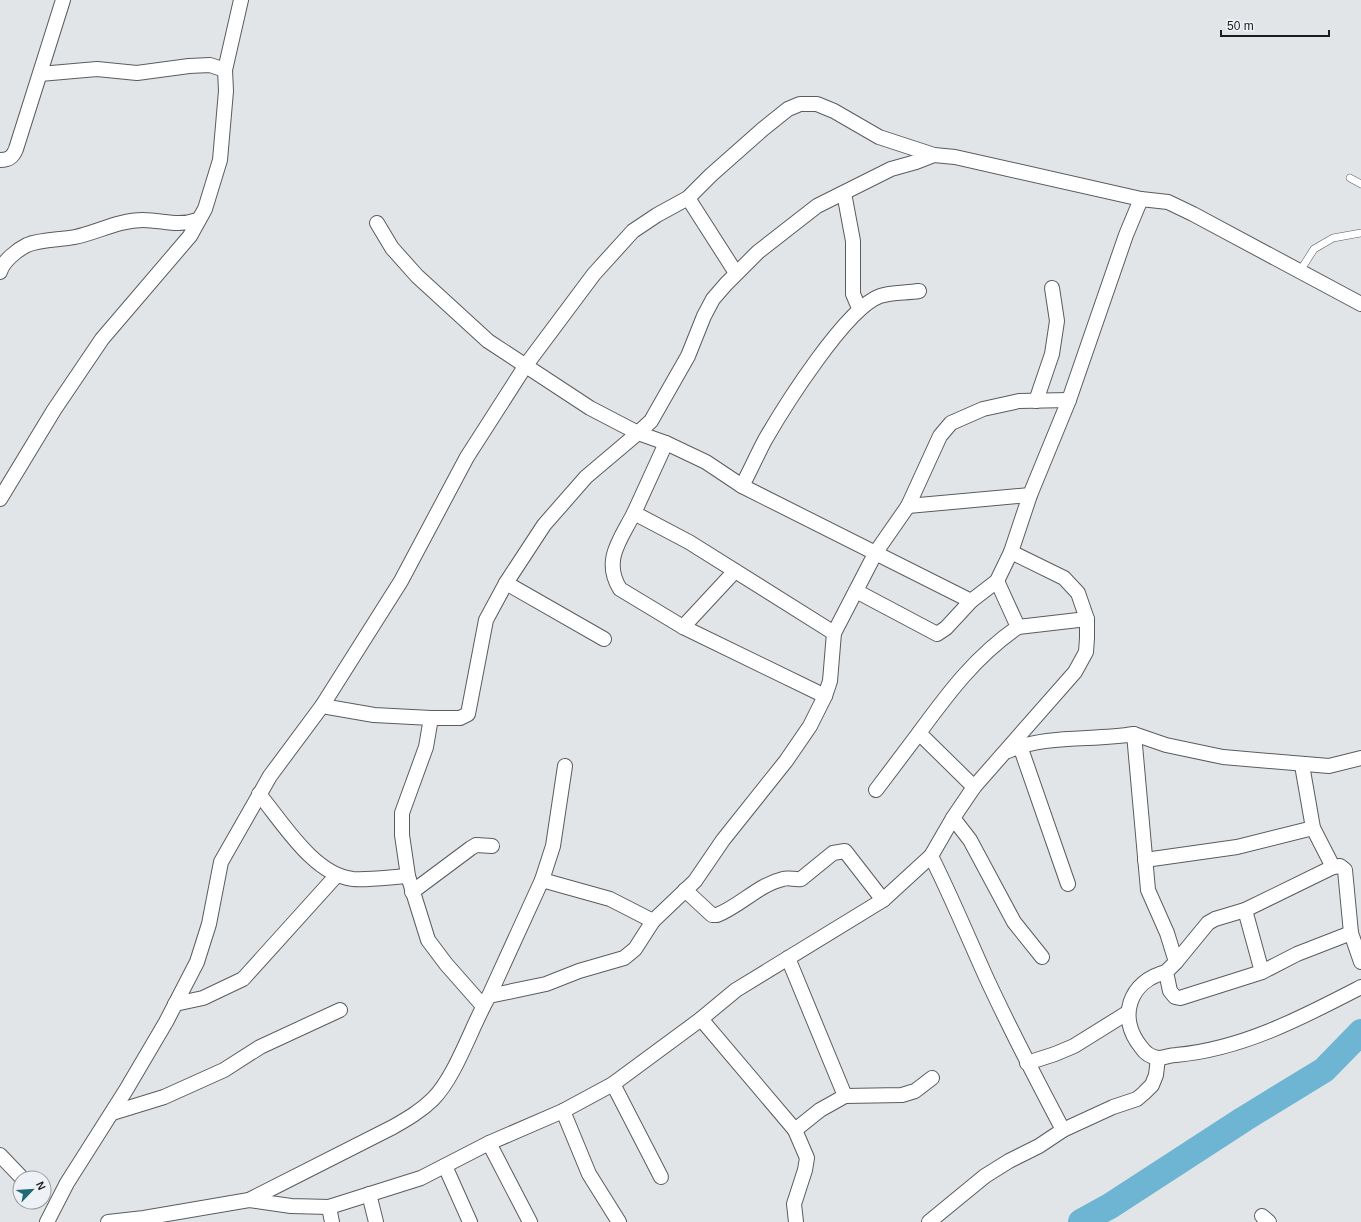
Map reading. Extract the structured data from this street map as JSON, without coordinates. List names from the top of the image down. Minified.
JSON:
{"scale_bar":"50 m","north":"top right"}
